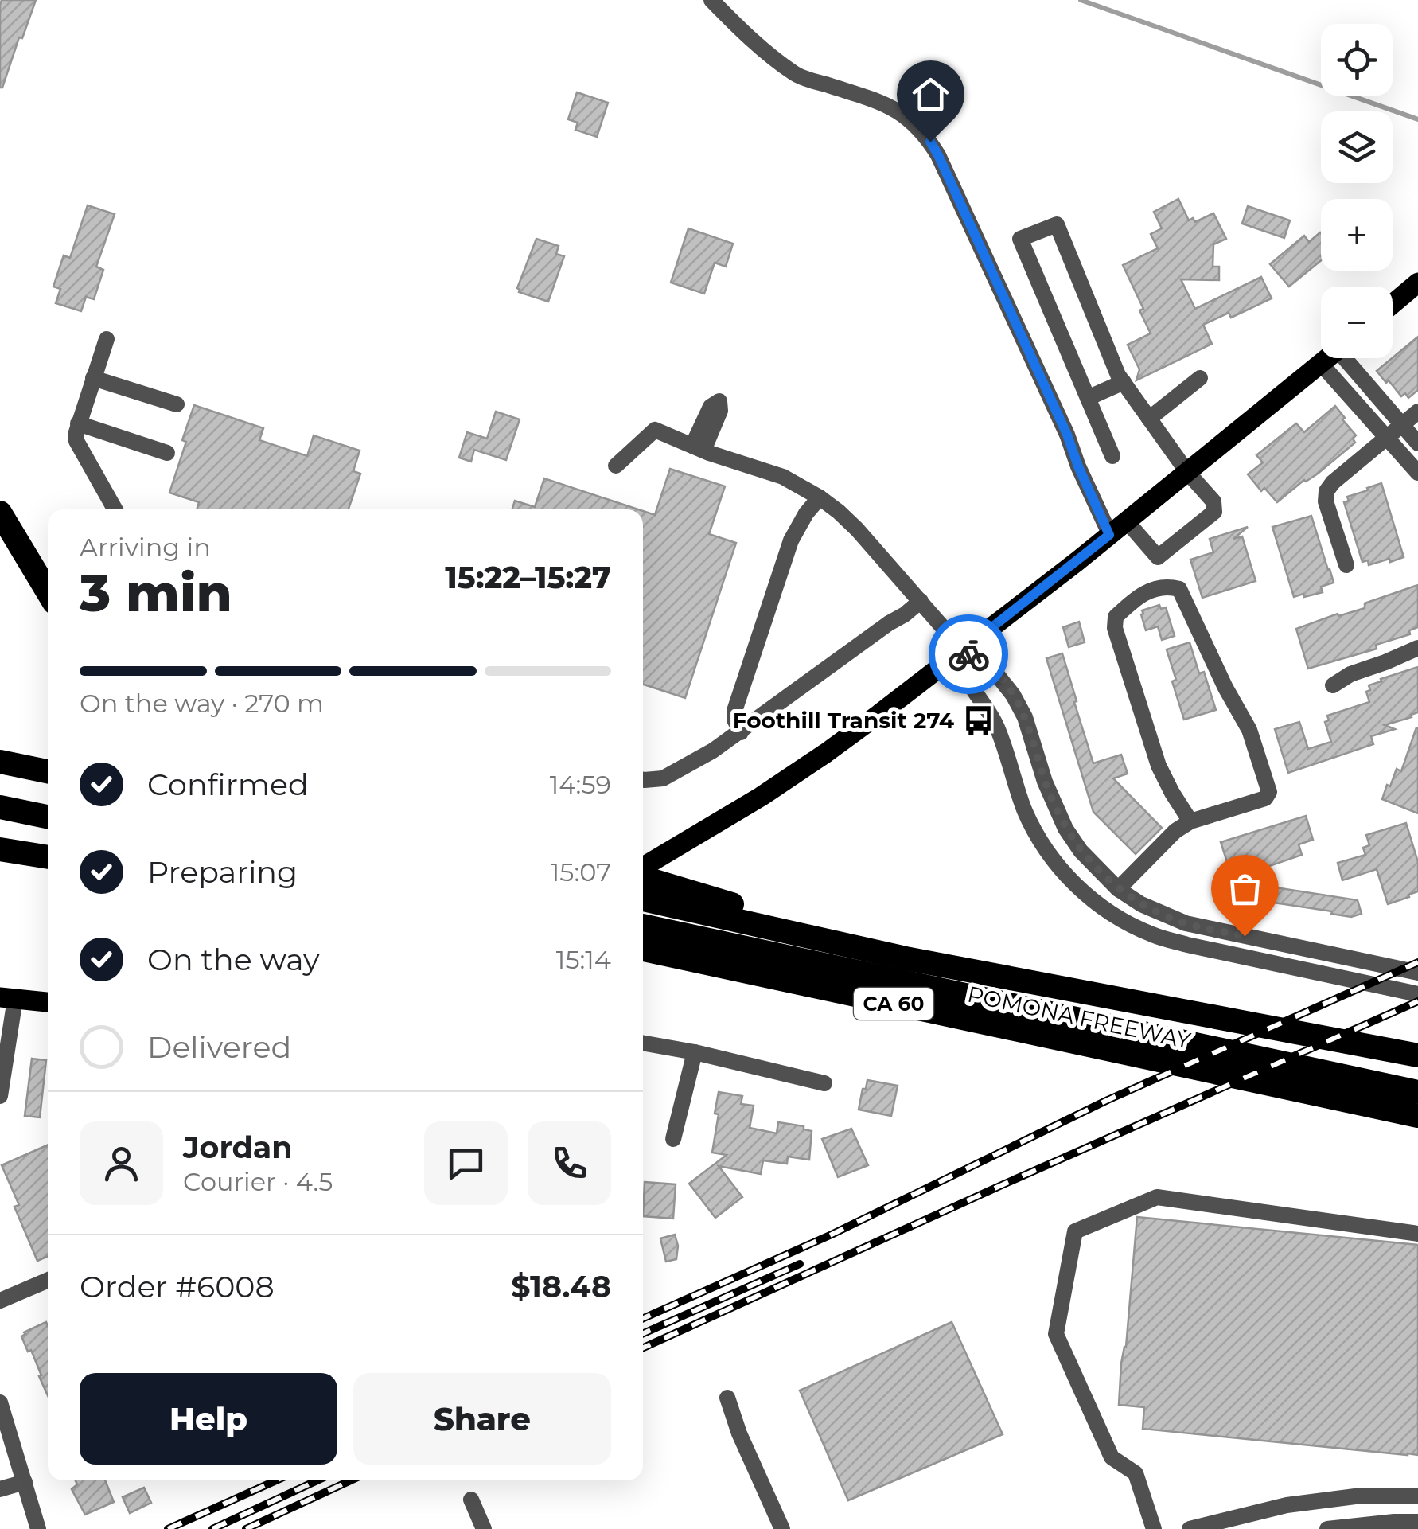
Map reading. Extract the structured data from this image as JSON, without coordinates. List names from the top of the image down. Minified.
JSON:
{"streets":{"highway":["CA 60","POMONA FREEWAY"]},"places":{"bus stop":["Foothill Transit 274"]},"page":{"map_buttons":["+","−"],"heading":["3 min","Arriving in","15:22–15:27"],"panel":["Jordan","Courier · 4.5","Order #6008","$18.48"],"bar":"On the way · 270 m","list":[["Confirmed","14:59"],["Preparing","15:07"],["On the way","15:14"],"Delivered"],"buttons":["Help","Share"]}}
